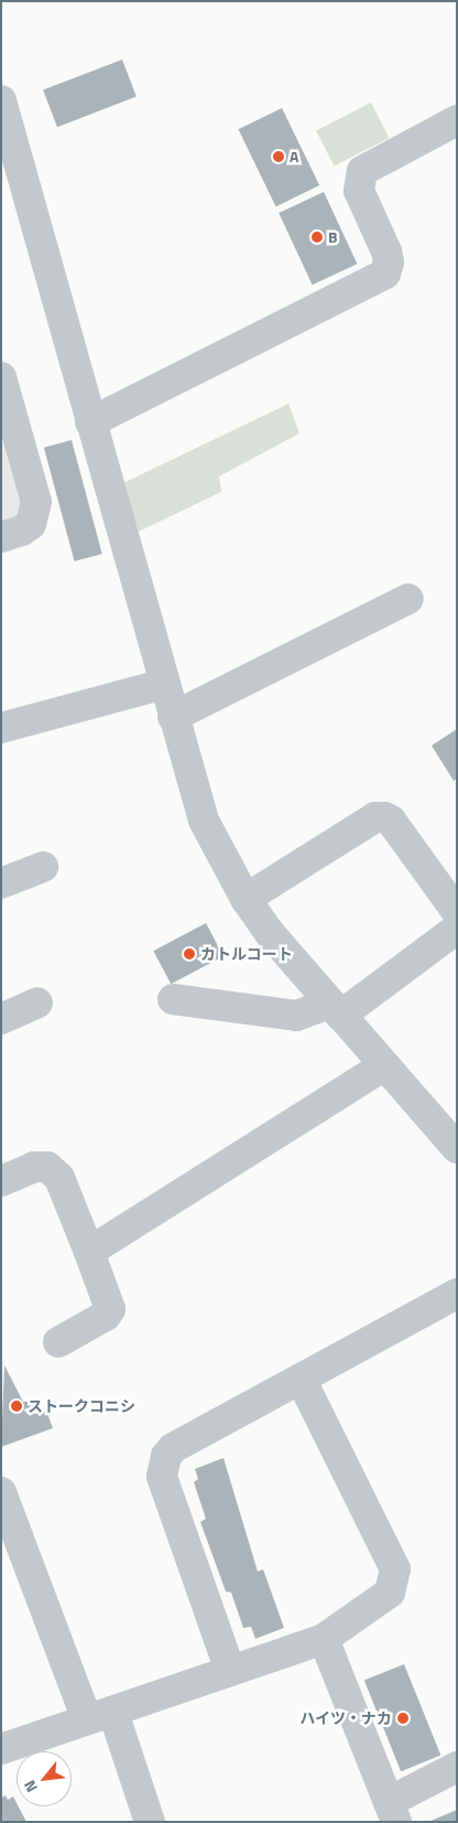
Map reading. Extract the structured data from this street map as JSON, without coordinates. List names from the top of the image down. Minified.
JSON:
{"places":["A","B","カトルコート","ストークコニシ","ハイツ・ナカ"],"north":"bottom left"}
